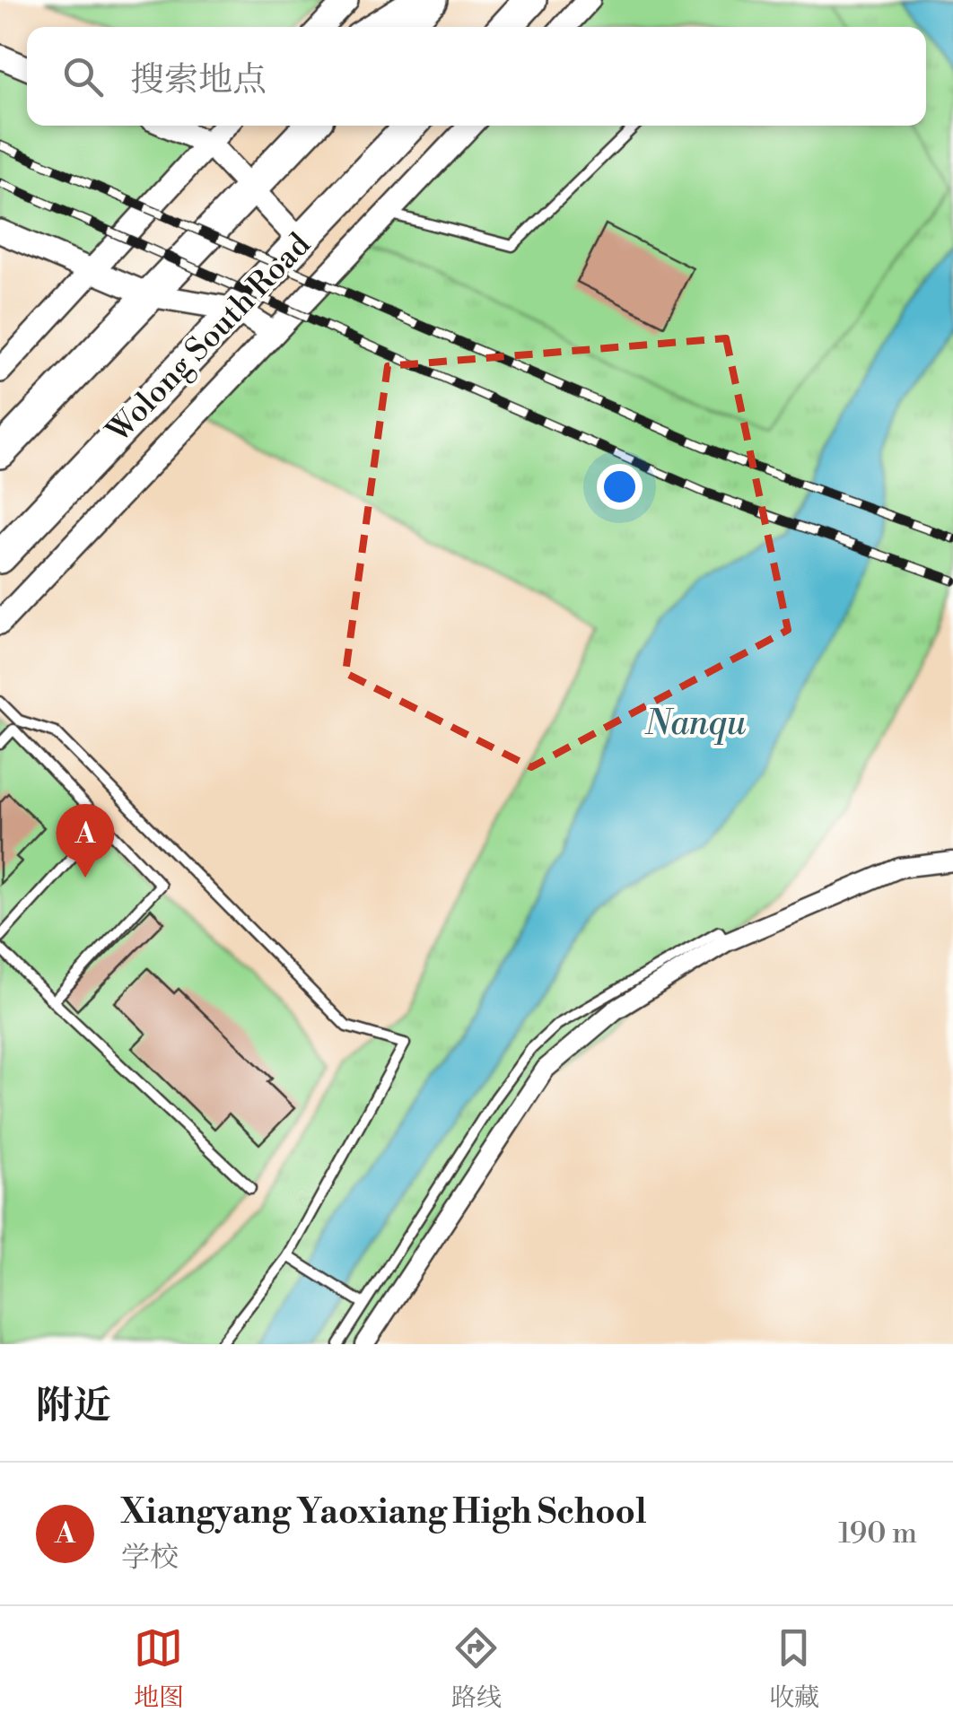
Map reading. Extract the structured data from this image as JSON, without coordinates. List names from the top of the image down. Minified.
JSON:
{"streets":{"highway":["Wolong South Road"]},"water":["Nanqu"],"page":{"search":"搜索地点","pins":"A","heading":"附近","list":[{"mark":"A","name":"Xiangyang Yaoxiang High School","note":"学校","value":"190 m"}],"nav":["地图","路线","收藏"]}}
